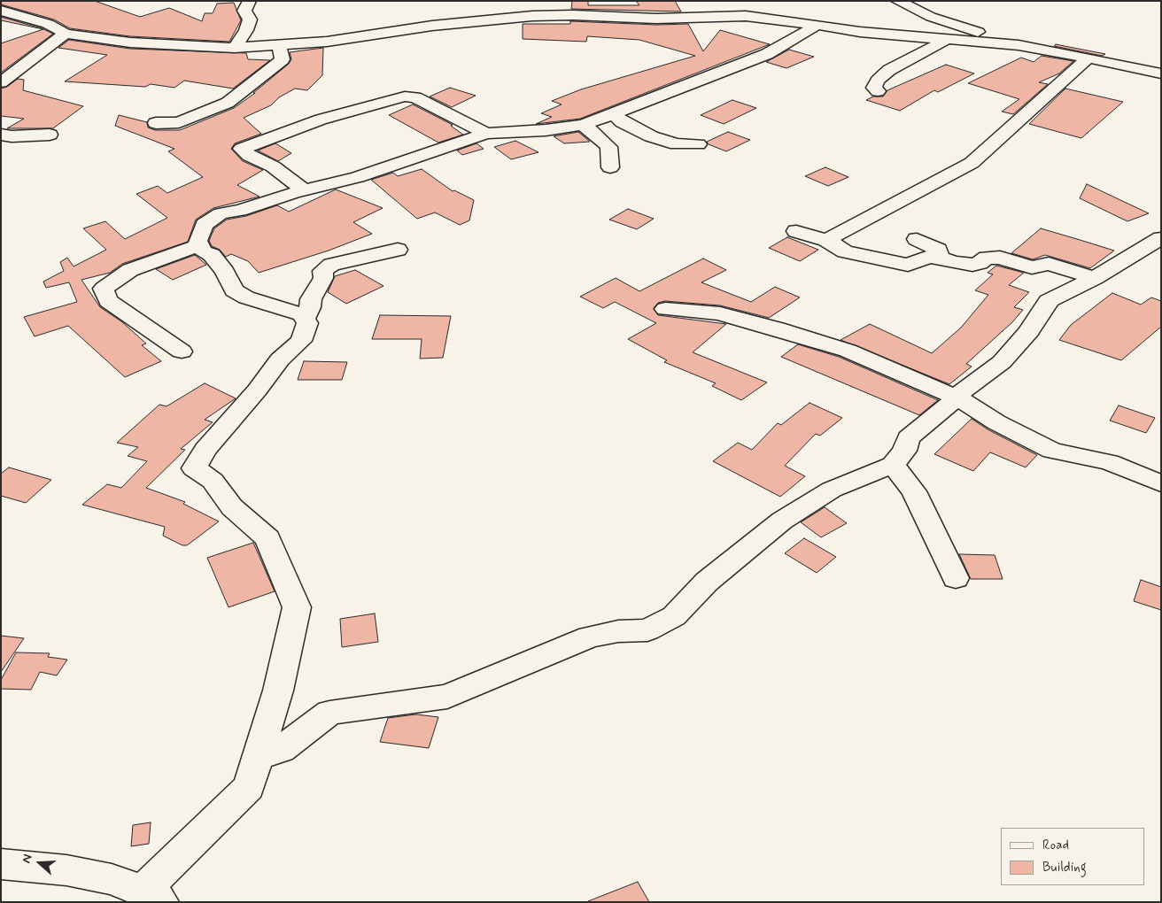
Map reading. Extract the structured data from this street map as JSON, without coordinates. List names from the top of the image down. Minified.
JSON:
{"legend":["Road","Building"],"north":"left"}
